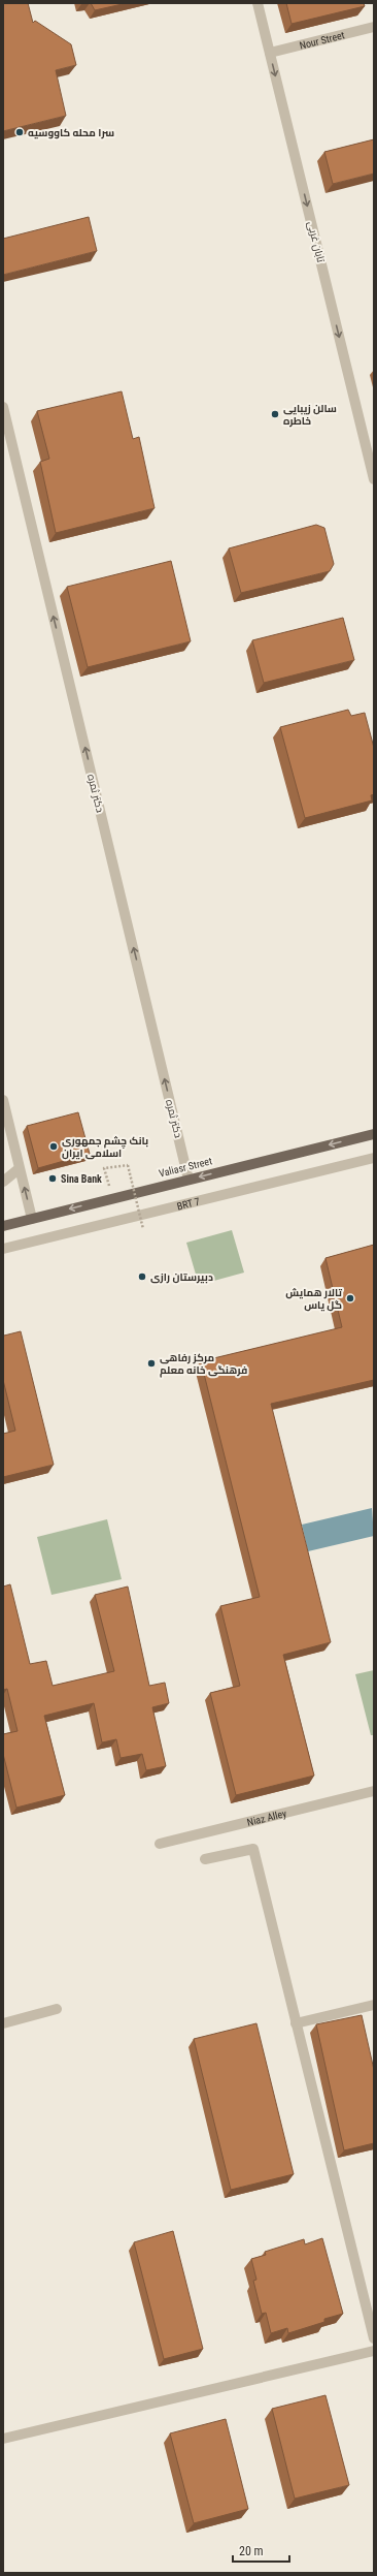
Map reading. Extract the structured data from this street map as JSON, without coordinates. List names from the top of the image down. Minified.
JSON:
{"streets":{"main road":["Valiasr Street"],"street":["Nour Street","تابان غربی","دکتر ثمره","BRT 7","Niaz Alley"]},"crossings":[["Nour Street","تابان غربی"],["دکتر ثمره","Valiasr Street"]],"one_way":["تابان غربی","دکتر ثمره","Valiasr Street"],"places":["سرا محله کاووسیه","سالن زیبایی خاطره","بانک چشم جمهوری اسلامی ایران","Sina Bank","دبیرستان رازی","تالار همایش گل یاس","مرکز رفاهی فرهنگی خانه معلم"],"scale_bar":"20 m"}
